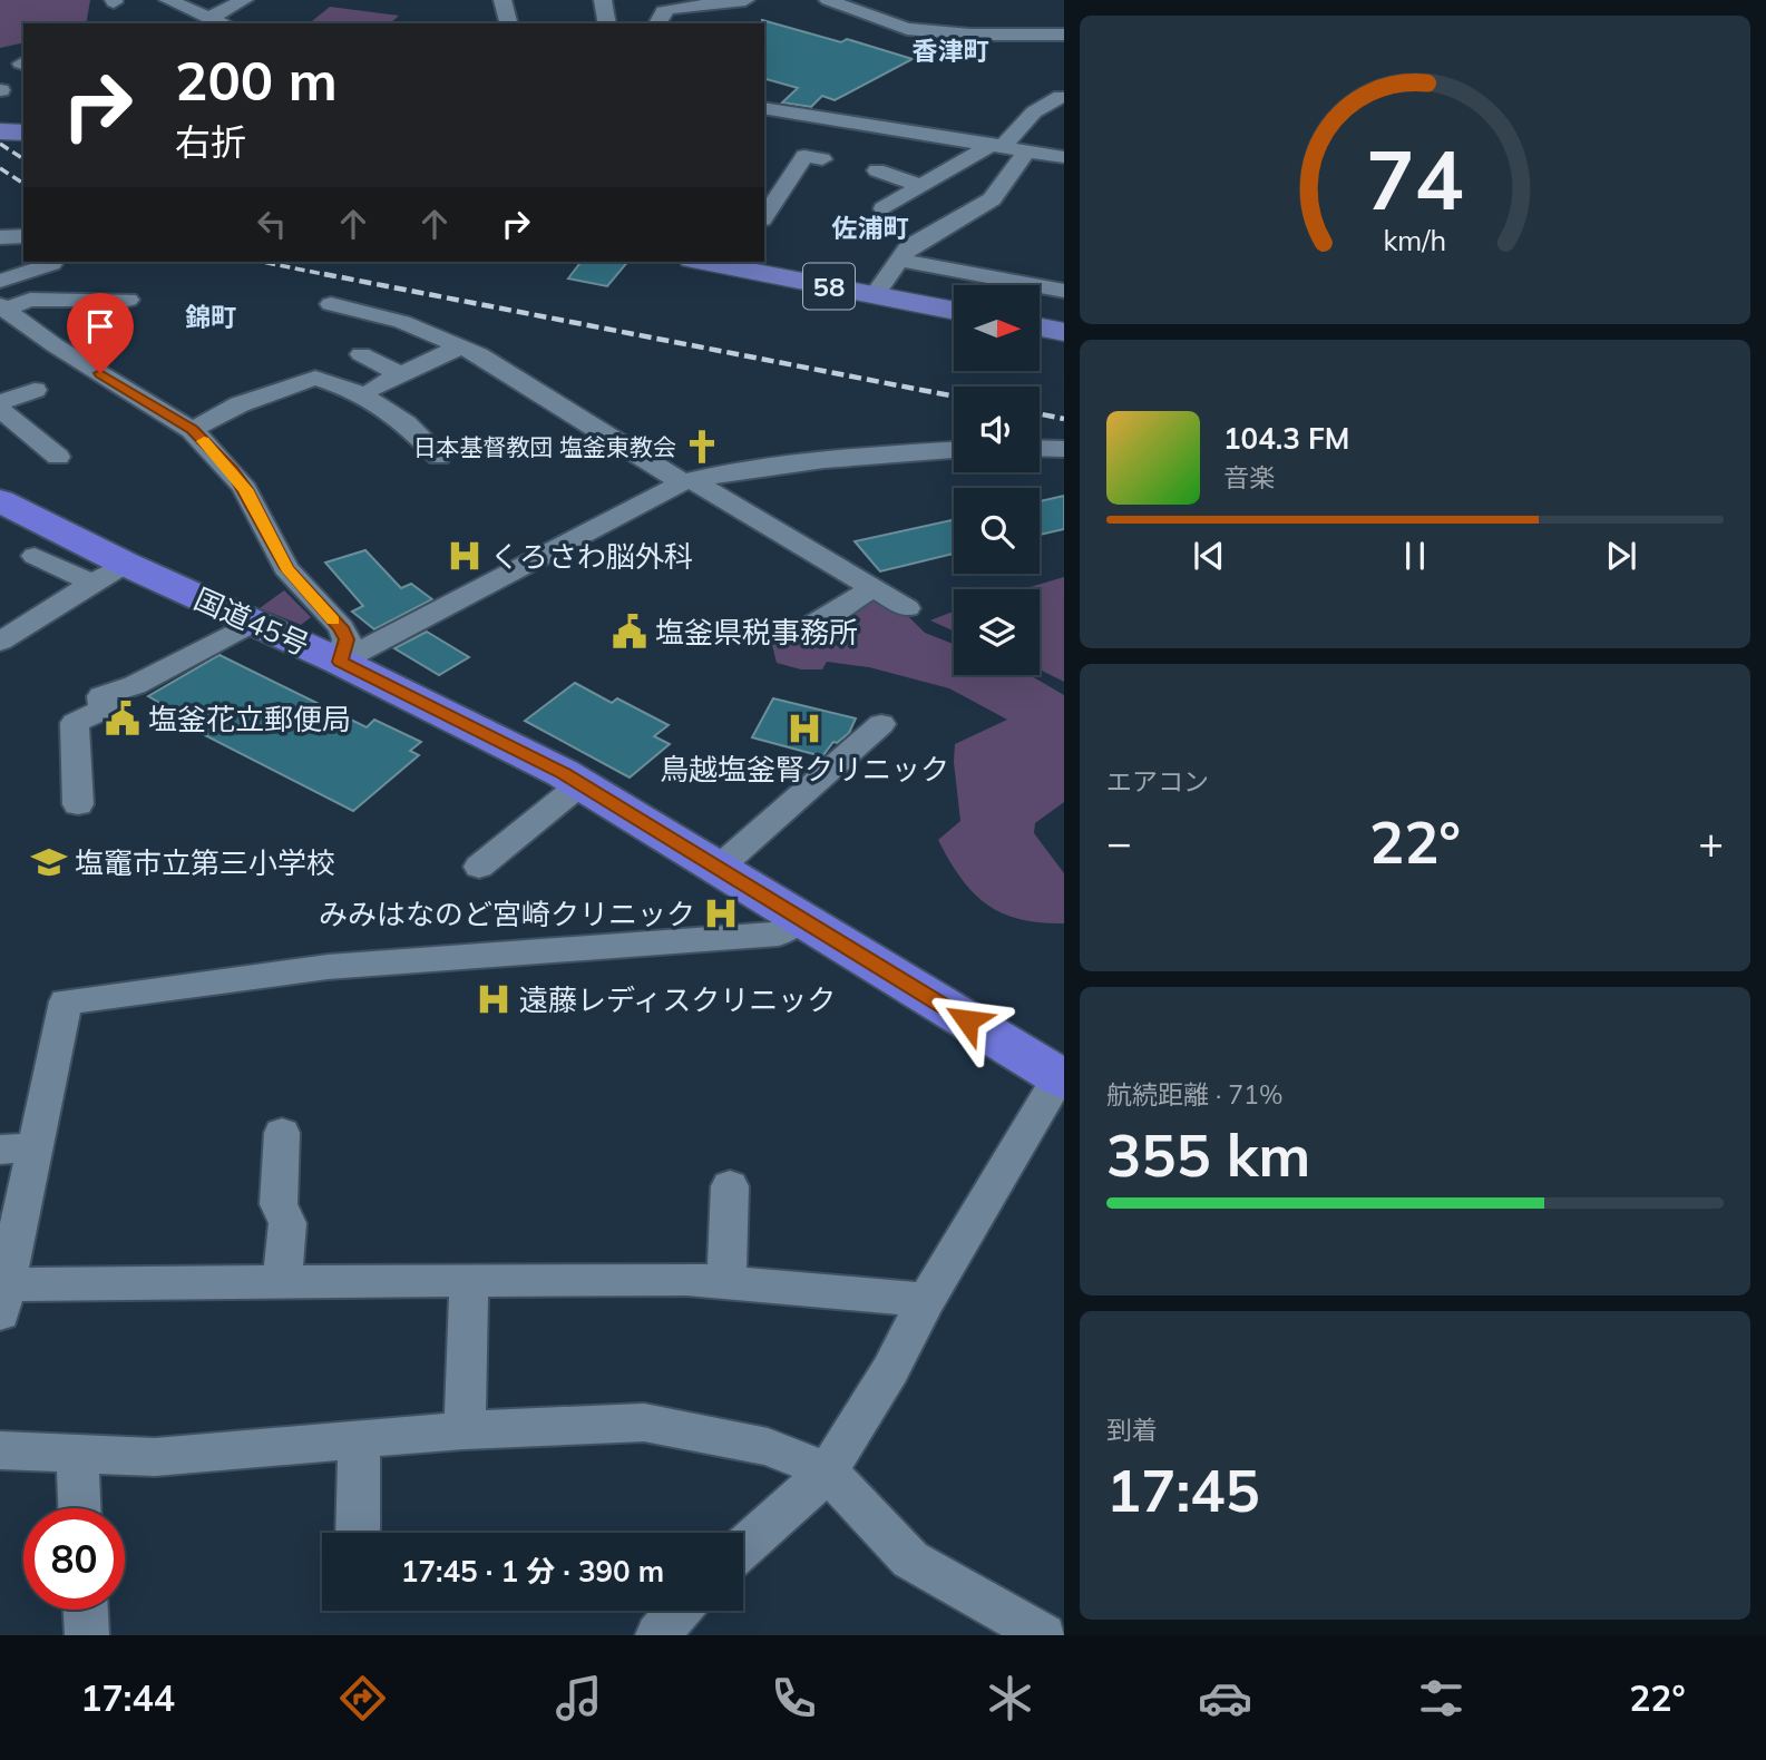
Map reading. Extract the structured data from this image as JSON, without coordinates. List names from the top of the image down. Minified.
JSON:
{"streets":{"highway":["国道45号"],"main road":["58"]},"districts":["香津町","佐浦町","錦町"],"places":{"church":["日本基督教団 塩釜東教会"],"hospital":["くろさわ脳外科","鳥越塩釜腎クリニック","みみはなのど宮崎クリニック","遠藤レディスクリニック"],"public building":["塩釜県税事務所","塩釜花立郵便局"],"school or university":["塩竈市立第三小学校"]},"north":"right","page":{"turn":["200 m","右折"],"song":["104.3 FM","音楽"],"tile":["エアコン",["航続距離 · 71%","355 km"],["到着","17:45"]],"heat":["−","22°","+"],"limit":"80","trip":"17:45 · 1 分 · 390 m","tabs":["17:44","22°"],"gauge":["74","km/h"]}}
